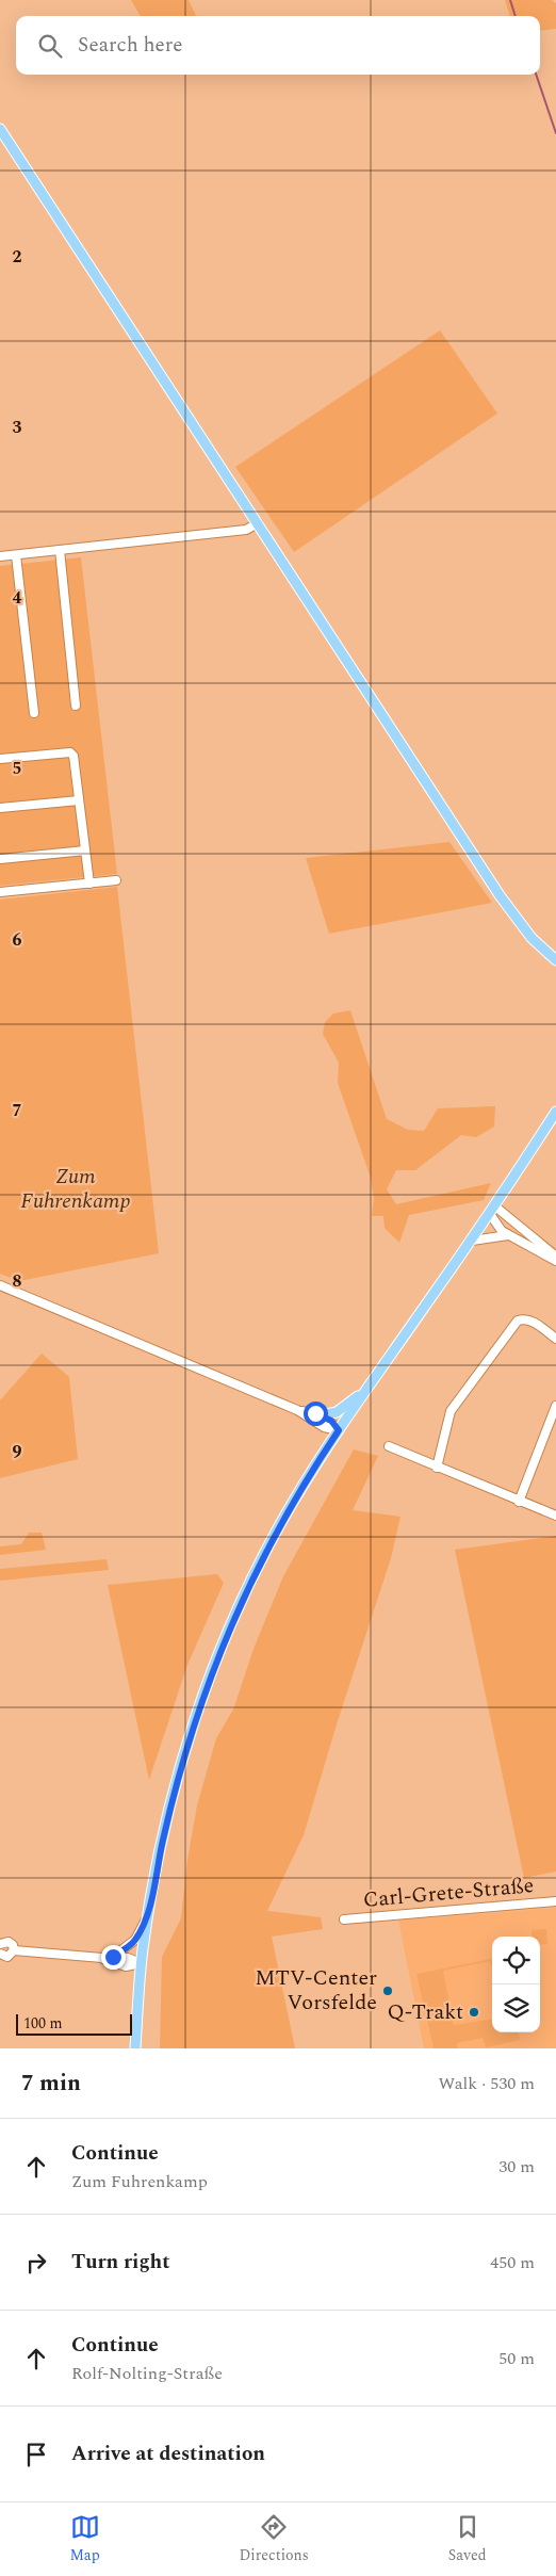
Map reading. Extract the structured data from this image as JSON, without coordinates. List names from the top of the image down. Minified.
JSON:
{"streets":{"street":["Carl-Grete-Straße"]},"parks":["Zum Fuhrenkamp"],"places":["MTV-Center Vorsfelde","Q-Trakt"],"scale_bar":"100 m","page":{"search":"Search here","scale":"100 m","heading":["7 min","Walk · 530 m"],"list":[["Continue","Zum Fuhrenkamp","30 m"],["Turn right","450 m"],["Continue","Rolf-Nolting-Straße","50 m"],"Arrive at destination"],"nav":["Map","Directions","Saved"]},"grid":{"rows":["2","3","4","5","6","7","8","9"]}}
